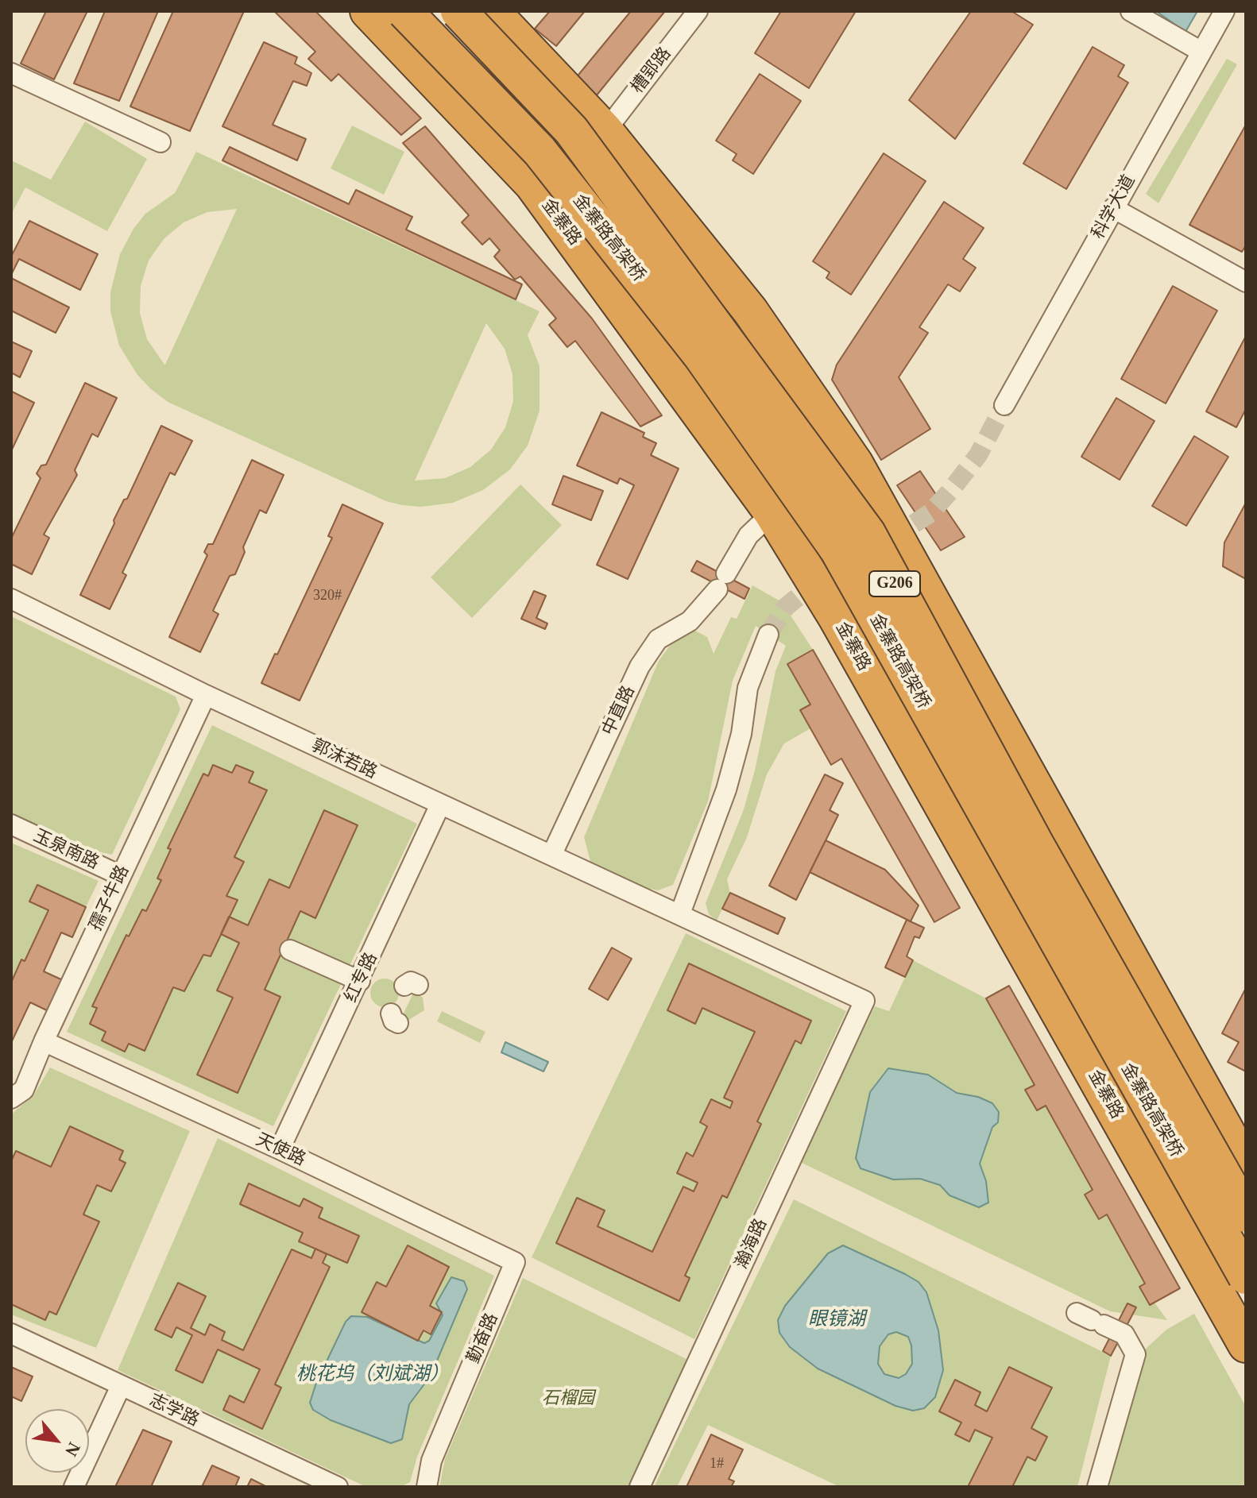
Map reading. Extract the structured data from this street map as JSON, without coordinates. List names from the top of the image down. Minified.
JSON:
{"streets":{"highway":["金寨路","金寨路高架桥","G206"],"street":["槽郢路","科学大道","中直路","郭沫若路","玉泉南路","孺子牛路","红专路","天使路","瀚海路","勤奋路","志学路"]},"crossings":[["金寨路","中直路"],["中直路","郭沫若路"],["郭沫若路","孺子牛路"],["郭沫若路","红专路"],["郭沫若路","瀚海路"],["玉泉南路","孺子牛路"],["孺子牛路","天使路"],["红专路","天使路"],["天使路","勤奋路"]],"water":["眼镜湖","桃花坞（刘斌湖）"],"parks":["石榴园"],"house_numbers":["320#","1#"],"north":"bottom right"}
